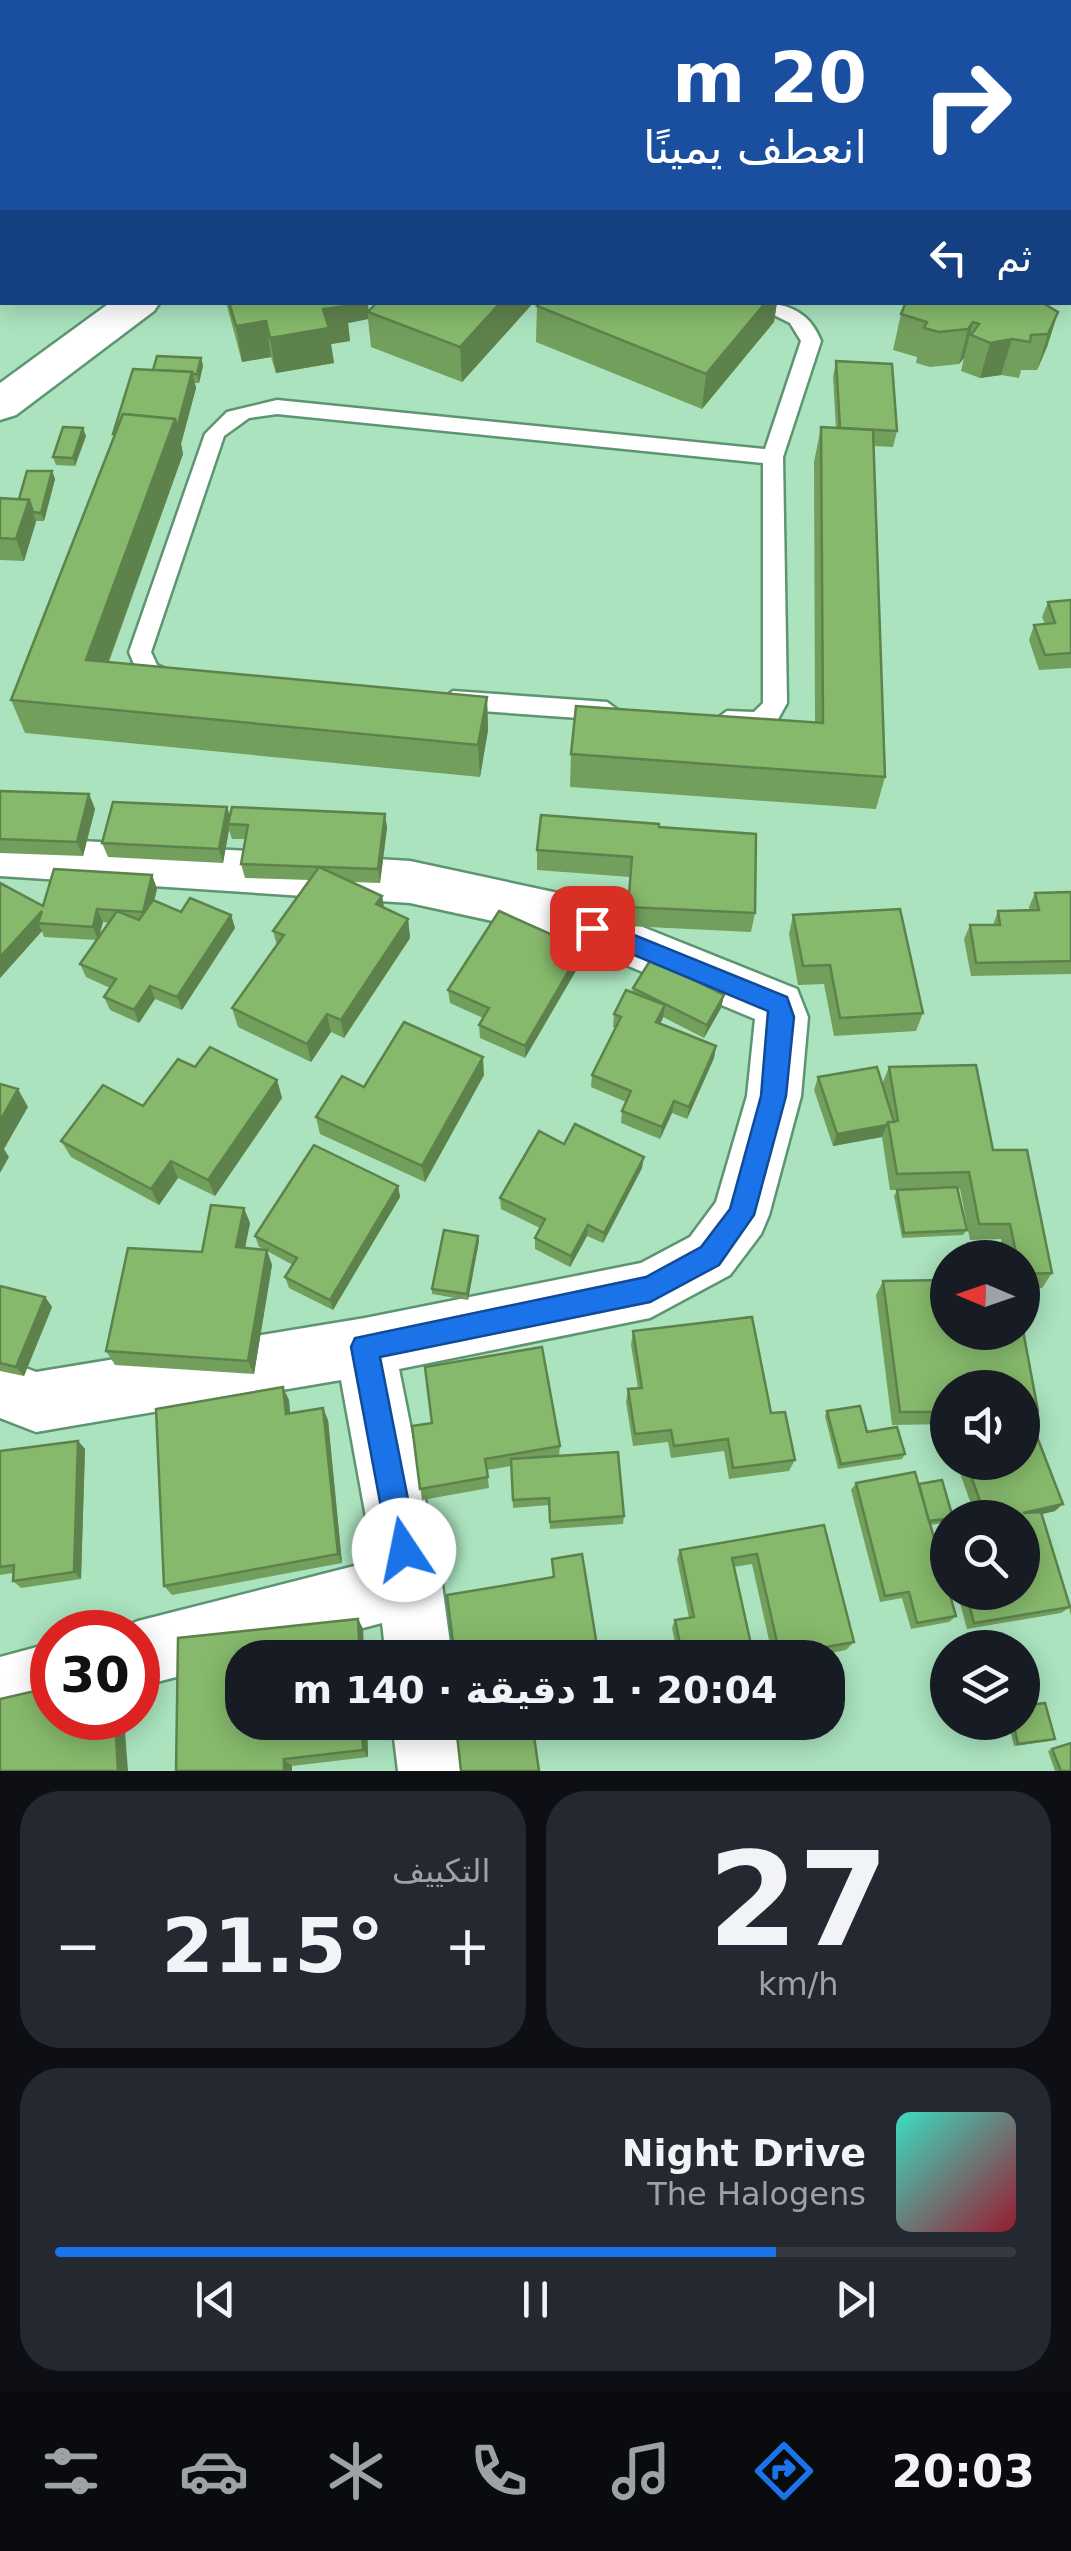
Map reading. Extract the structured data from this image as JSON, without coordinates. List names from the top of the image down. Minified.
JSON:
{"north":"left","page":{"turn":["20 m","انعطف يمينًا"],"then":"ثم","limit":"30","trip":"20:04 · 1 دقيقة · 140 m","tile":[["27","km/h"],"التكييف"],"heat":["−","21.5°","+"],"song":["Night Drive","The Halogens"],"tabs":"20:03"}}
